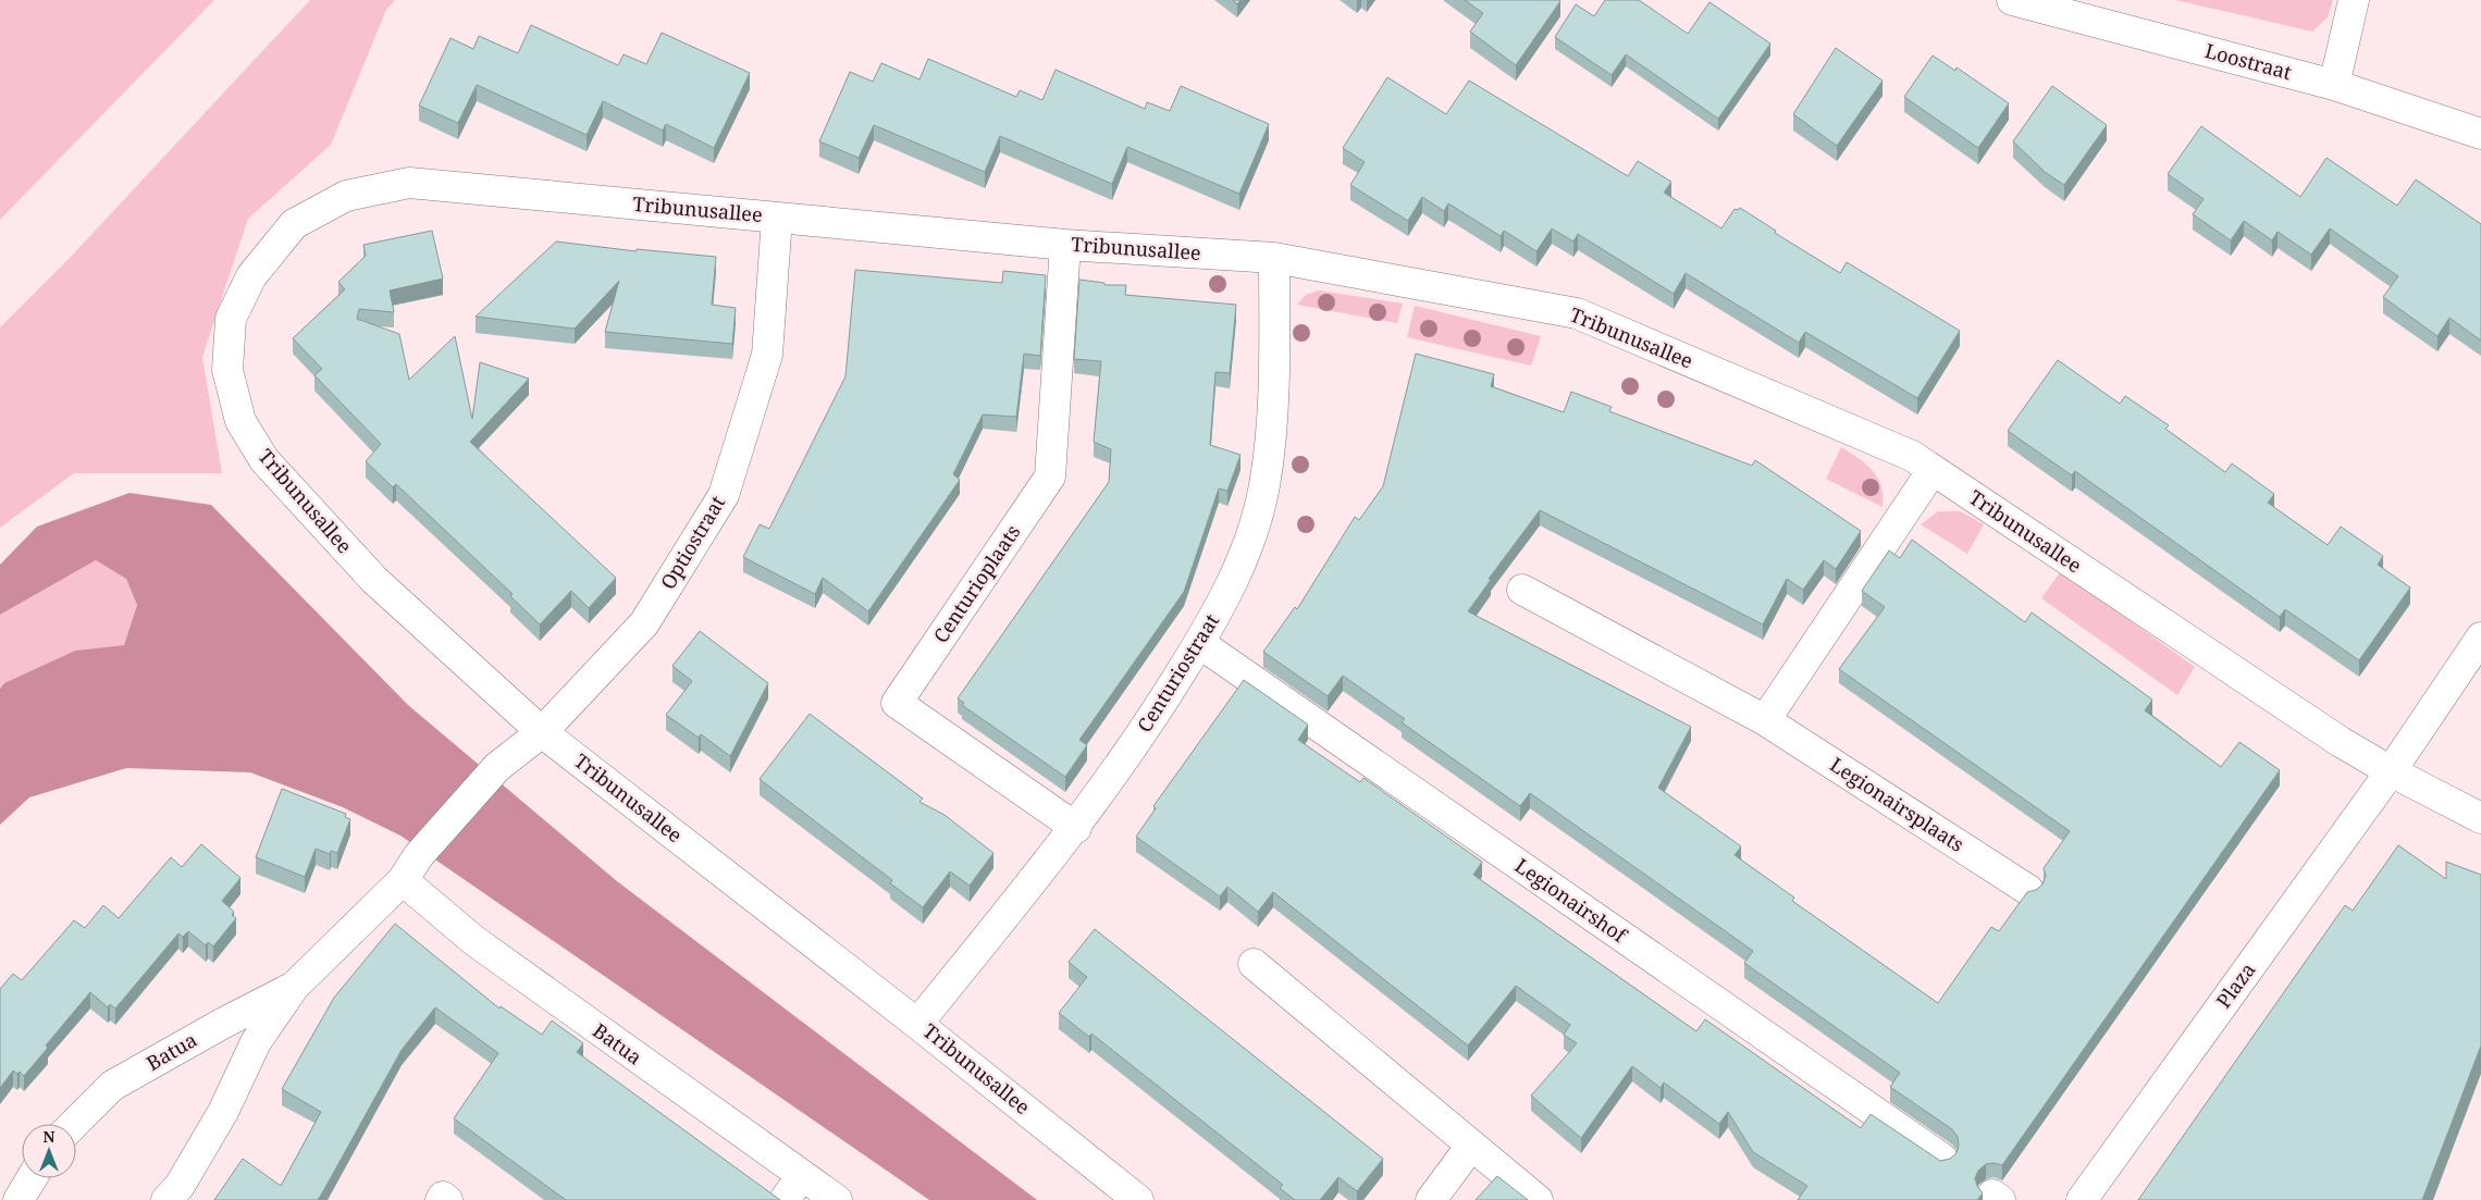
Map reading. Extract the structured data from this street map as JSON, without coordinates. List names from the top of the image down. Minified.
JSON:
{"streets":{"street":["Loostraat","Tribunusallee","Optiostraat","Centurioplaats","Centuriostraat","Legionairsplaats","Legionairshof","Plaza","Batua"]},"crossings":[["Tribunusallee","Optiostraat"],["Tribunusallee","Centurioplaats"],["Tribunusallee","Centuriostraat"],["Tribunusallee","Plaza"],["Tribunusallee","Batua"],["Optiostraat","Batua"],["Centurioplaats","Centuriostraat"],["Centuriostraat","Legionairshof"]],"north":"top"}
